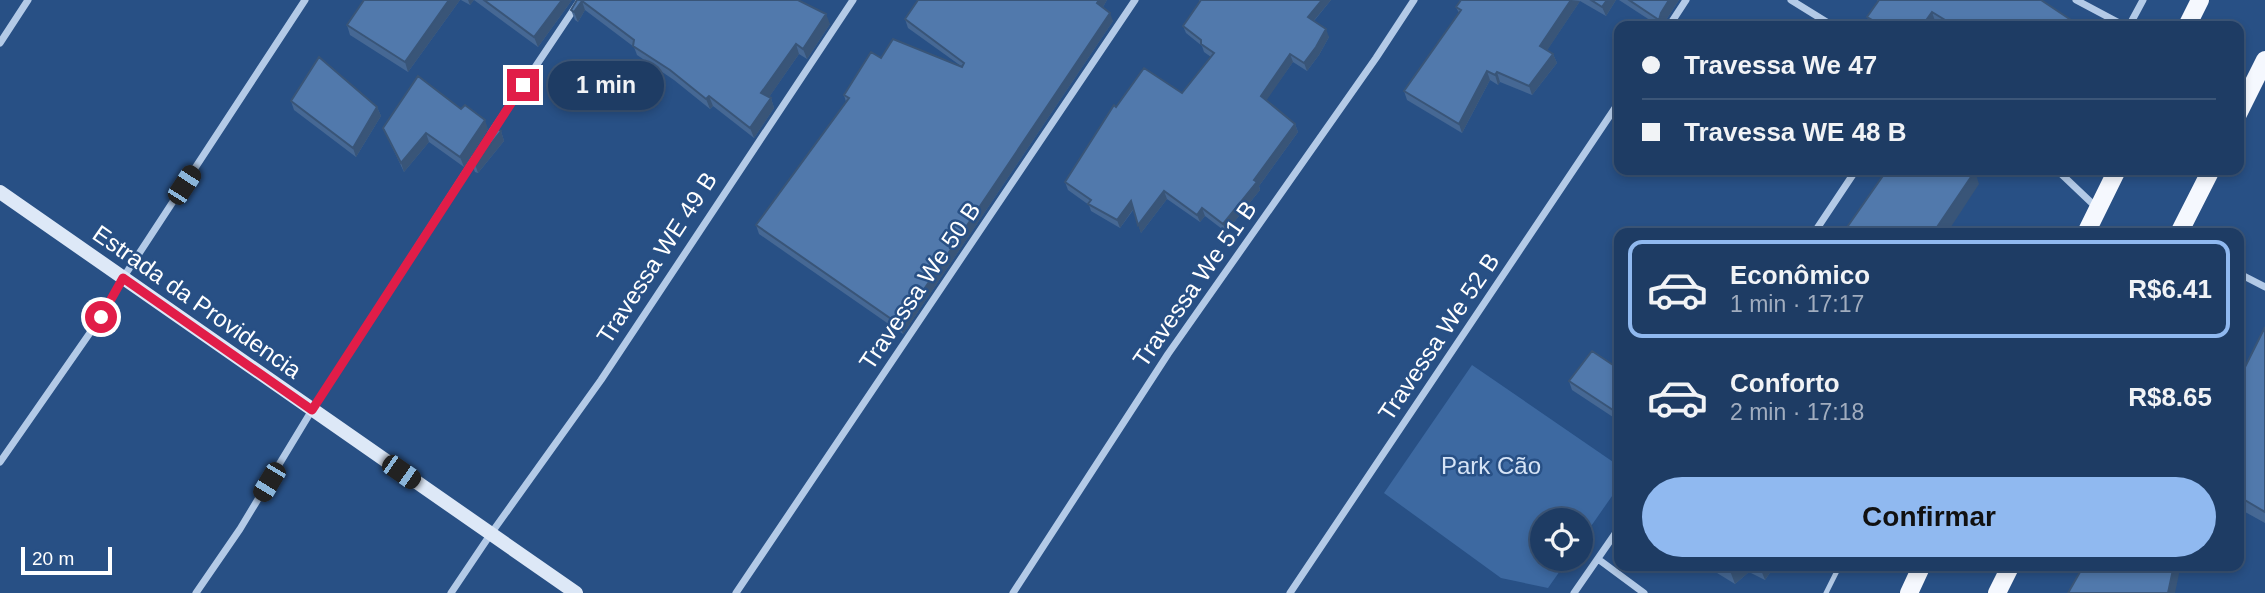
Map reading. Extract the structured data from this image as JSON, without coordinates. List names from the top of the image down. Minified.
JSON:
{"streets":{"main road":["Estrada da Providencia"],"street":["Travessa WE 49 B","Travessa We 51 B","Travessa We 50 B","Travessa We 52 B"]},"crossings":[["Travessa WE 49 B","Estrada da Providencia"]],"parks":["Park Cão"],"scale_bar":"20 m","page":{"banner":["Travessa We 47","Travessa WE 48 B"],"bubble":"1 min","list":[{"name":"Econômico","note":"1 min · 17:17","value":"R$6.41"},{"name":"Conforto","note":"2 min · 17:18","value":"R$8.65"}],"buttons":"Confirmar","scale":"20 m"}}
